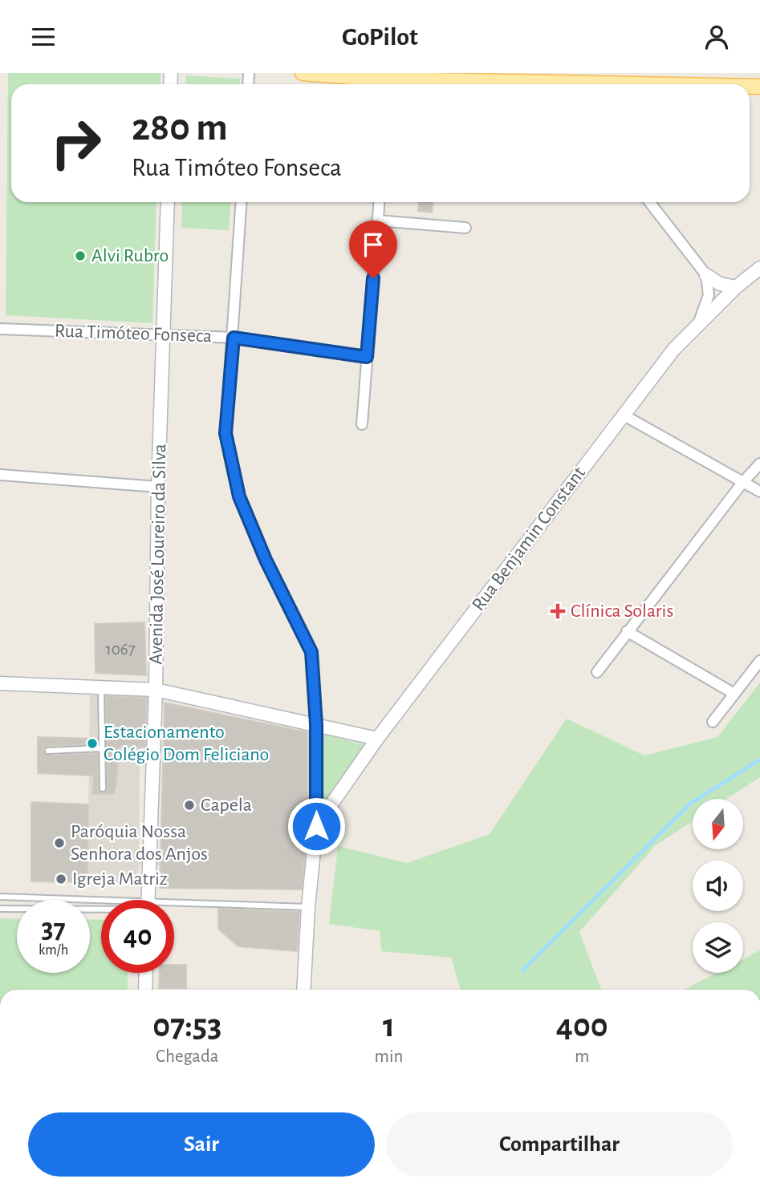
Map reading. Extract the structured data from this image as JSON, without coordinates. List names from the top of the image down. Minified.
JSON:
{"streets":{"street":["Rua Timóteo Fonseca","Rua Benjamin Constant","Avenida José Loureiro da Silva"]},"crossings":[["Rua Timóteo Fonseca","Avenida José Loureiro da Silva"]],"places":{"other":["Alvi Rubro","Estacionamento Colégio Dom Feliciano","Capela","Paróquia Nossa Senhora dos Anjos","Igreja Matriz"],"health":["Clínica Solaris"]},"house_numbers":["1067"],"north":"bottom","page":{"header":"GoPilot","turn":["280 m","Rua Timóteo Fonseca"],"speed":"37 km/h","limit":"40","eta":["07:53","Chegada","1","min","400","m"],"buttons":["Sair","Compartilhar"]}}
